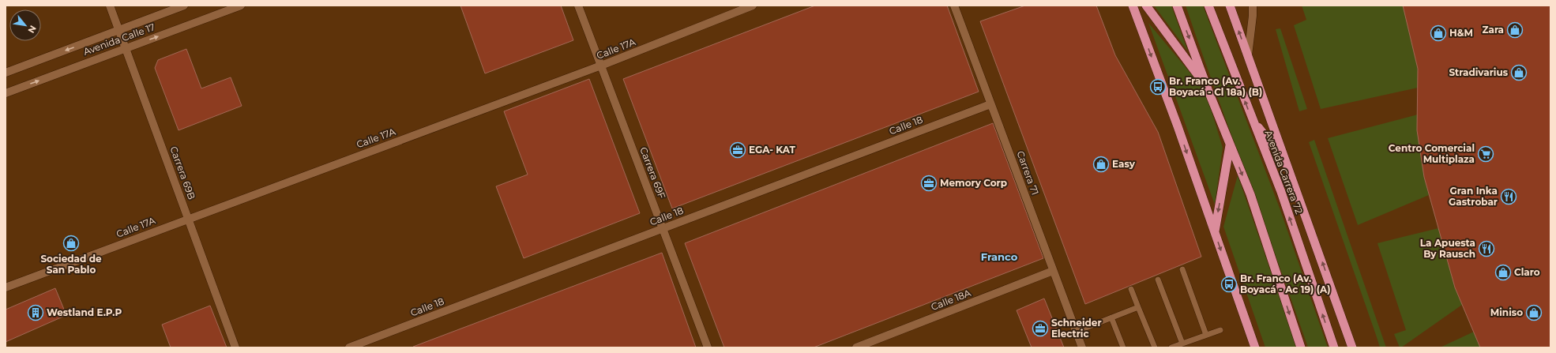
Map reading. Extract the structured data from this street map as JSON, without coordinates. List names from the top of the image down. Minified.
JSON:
{"streets":{"highway":["Avenida Carrera 72"],"street":["Avenida Calle 17","Calle 17A","Calle 18","Carrera 69B","Carrera 69F","Carrera 71","Calle 18A"]},"crossings":[["Avenida Calle 17","Carrera 69B"],["Calle 17A","Carrera 69B"],["Calle 17A","Carrera 69F"],["Calle 18","Carrera 69F"],["Calle 18","Carrera 71"],["Carrera 71","Calle 18A"]],"districts":["Franco"],"places":{"shop":["Zara","H&M","Stradivarius","Easy","Sociedad de San Pablo","Claro","Miniso"],"bus stop":["Br. Franco (Av. Boyacá - Cl 18a) (B)","Br. Franco (Av. Boyacá - Ac 19) (A)"],"office":["EGA- KAT","Memory Corp","Schneider Electric"],"supermarket":["Centro Comercial Multiplaza"],"restaurant":["Gran Inka Gastrobar","La Apuesta By Rausch"],"building":["Westland E.P.P"]},"north":"bottom right"}
